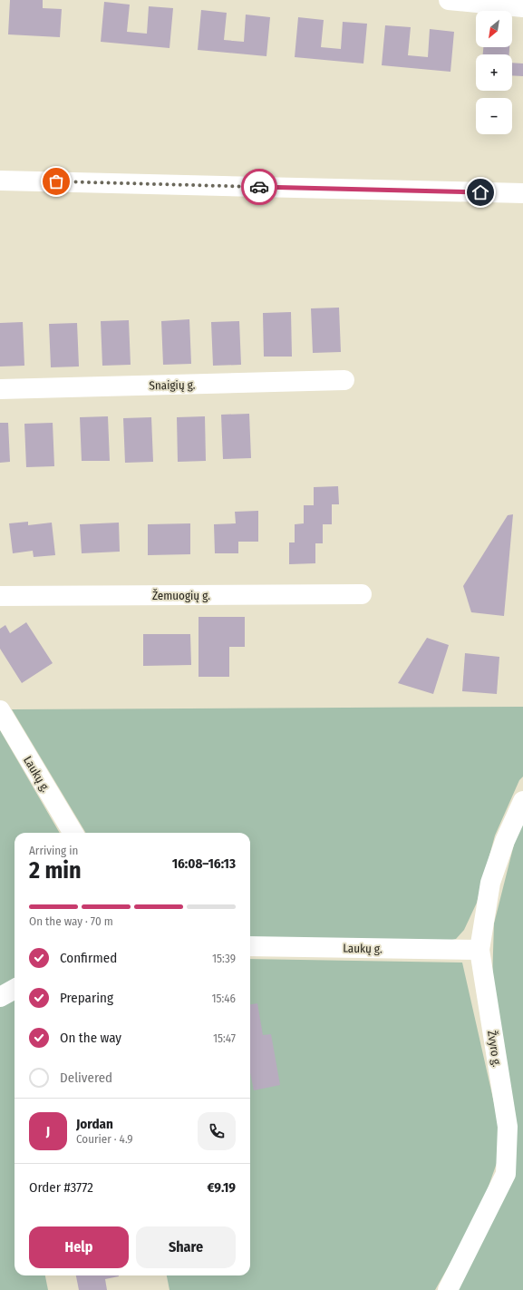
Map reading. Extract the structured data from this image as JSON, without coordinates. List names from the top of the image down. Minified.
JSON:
{"streets":{"street":["Snaigių g.","Žemuogių g.","Laukų g.","Žvyro g."]},"crossings":[["Laukų g.","Žvyro g."]],"north":"bottom left","page":{"map_buttons":["+","−"],"heading":["2 min","Arriving in","16:08–16:13"],"panel":["Jordan","Courier · 4.9","Order #3772","€9.19"],"bar":"On the way · 70 m","list":[["Confirmed","15:39"],["Preparing","15:46"],["On the way","15:47"],"Delivered"],"round":"J","buttons":["Help","Share"]}}
